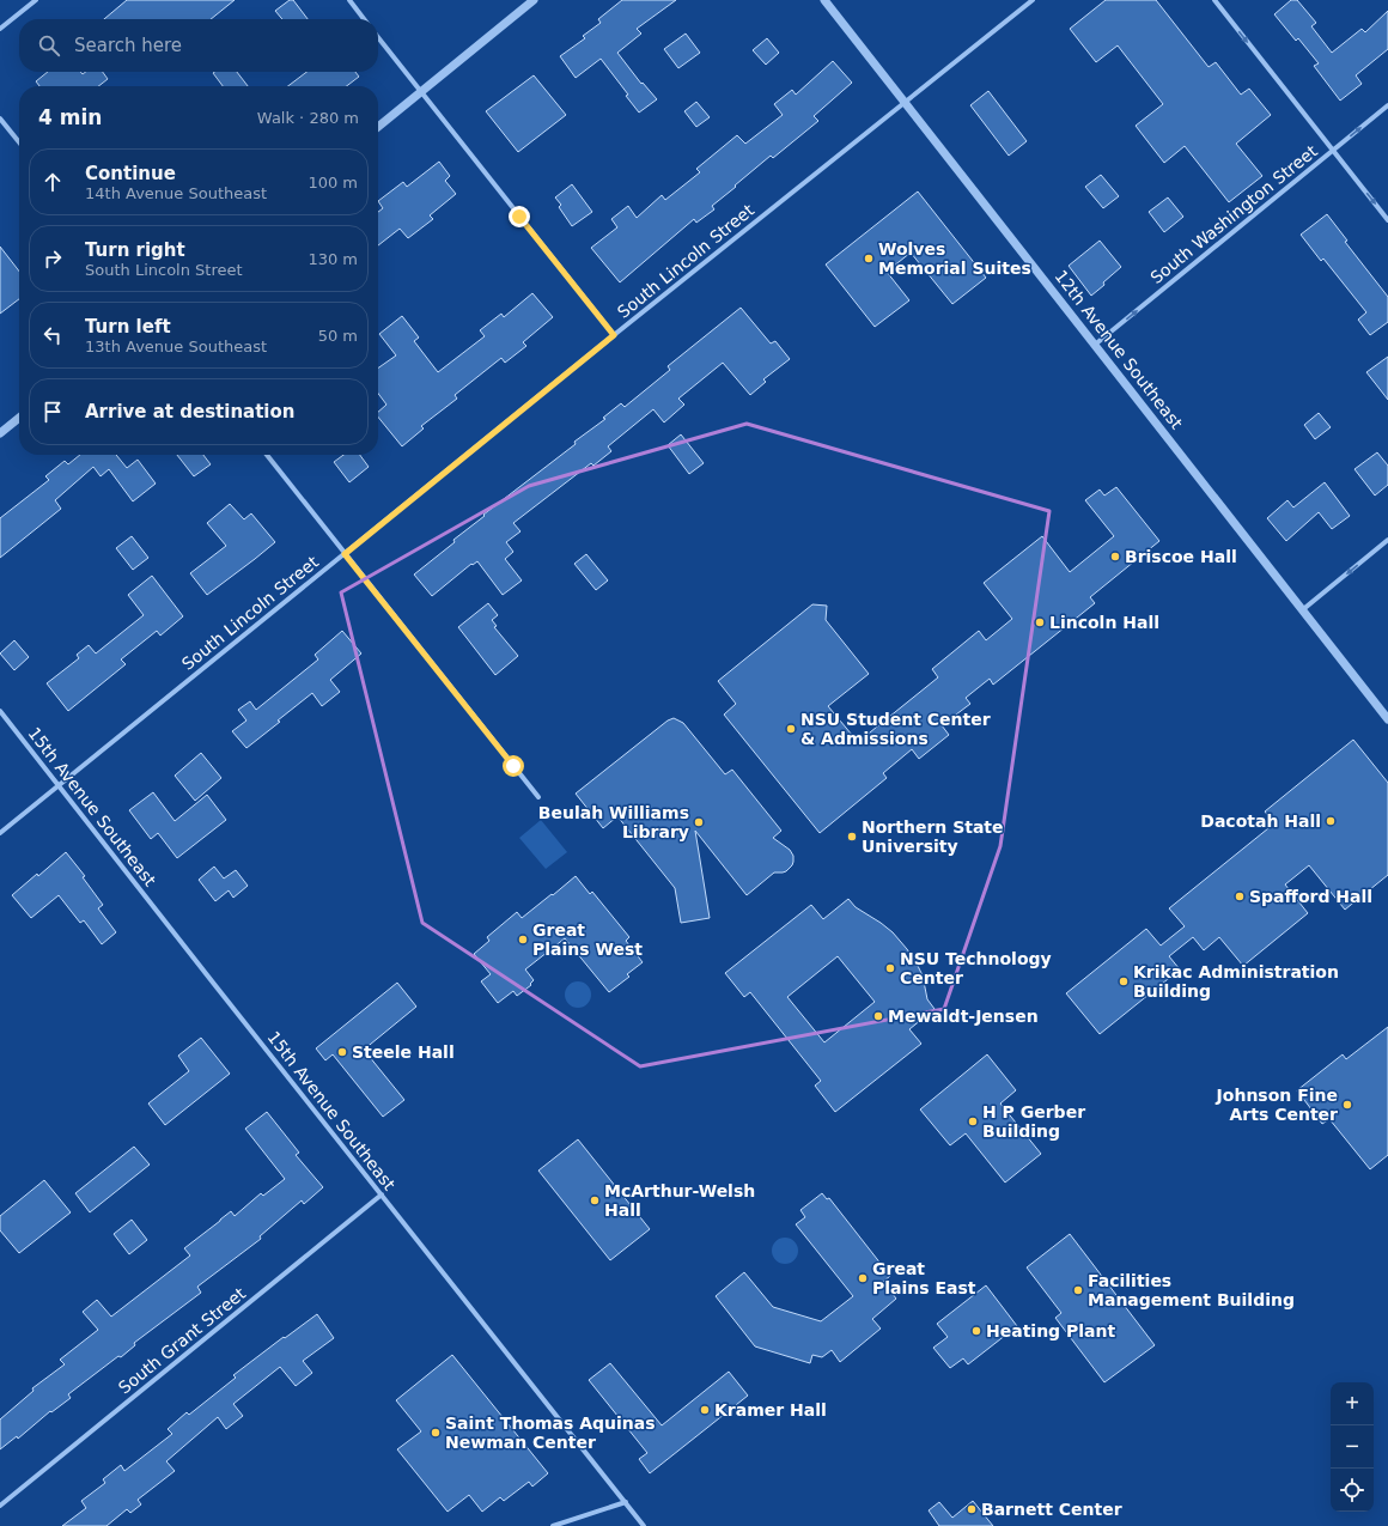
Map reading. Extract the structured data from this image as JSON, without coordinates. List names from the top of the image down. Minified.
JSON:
{"streets":{"street":["South Washington Street","South Lincoln Street","12th Avenue Southeast","15th Avenue Southeast","South Grant Street"]},"crossings":[["South Washington Street","12th Avenue Southeast"],["South Lincoln Street","12th Avenue Southeast"],["South Lincoln Street","15th Avenue Southeast"],["15th Avenue Southeast","South Grant Street"]],"one_way":["South Washington Street"],"places":["Wolves Memorial Suites","Briscoe Hall","Lincoln Hall","NSU Student Center & Admissions","Dacotah Hall","Beulah Williams Library","Northern State University","Spafford Hall","Great Plains West","NSU Technology Center","Krikac Administration Building","Mewaldt-Jensen","Steele Hall","Johnson Fine Arts Center","H P Gerber Building","McArthur-Welsh Hall","Great Plains East","Facilities Management Building","Heating Plant","Kramer Hall","Saint Thomas Aquinas Newman Center","Barnett Center"],"page":{"search":"Search here","heading":["4 min","Walk · 280 m"],"list":[["Continue","14th Avenue Southeast","100 m"],["Turn right","South Lincoln Street","130 m"],["Turn left","13th Avenue Southeast","50 m"],"Arrive at destination"],"map_buttons":["+","−"]}}
